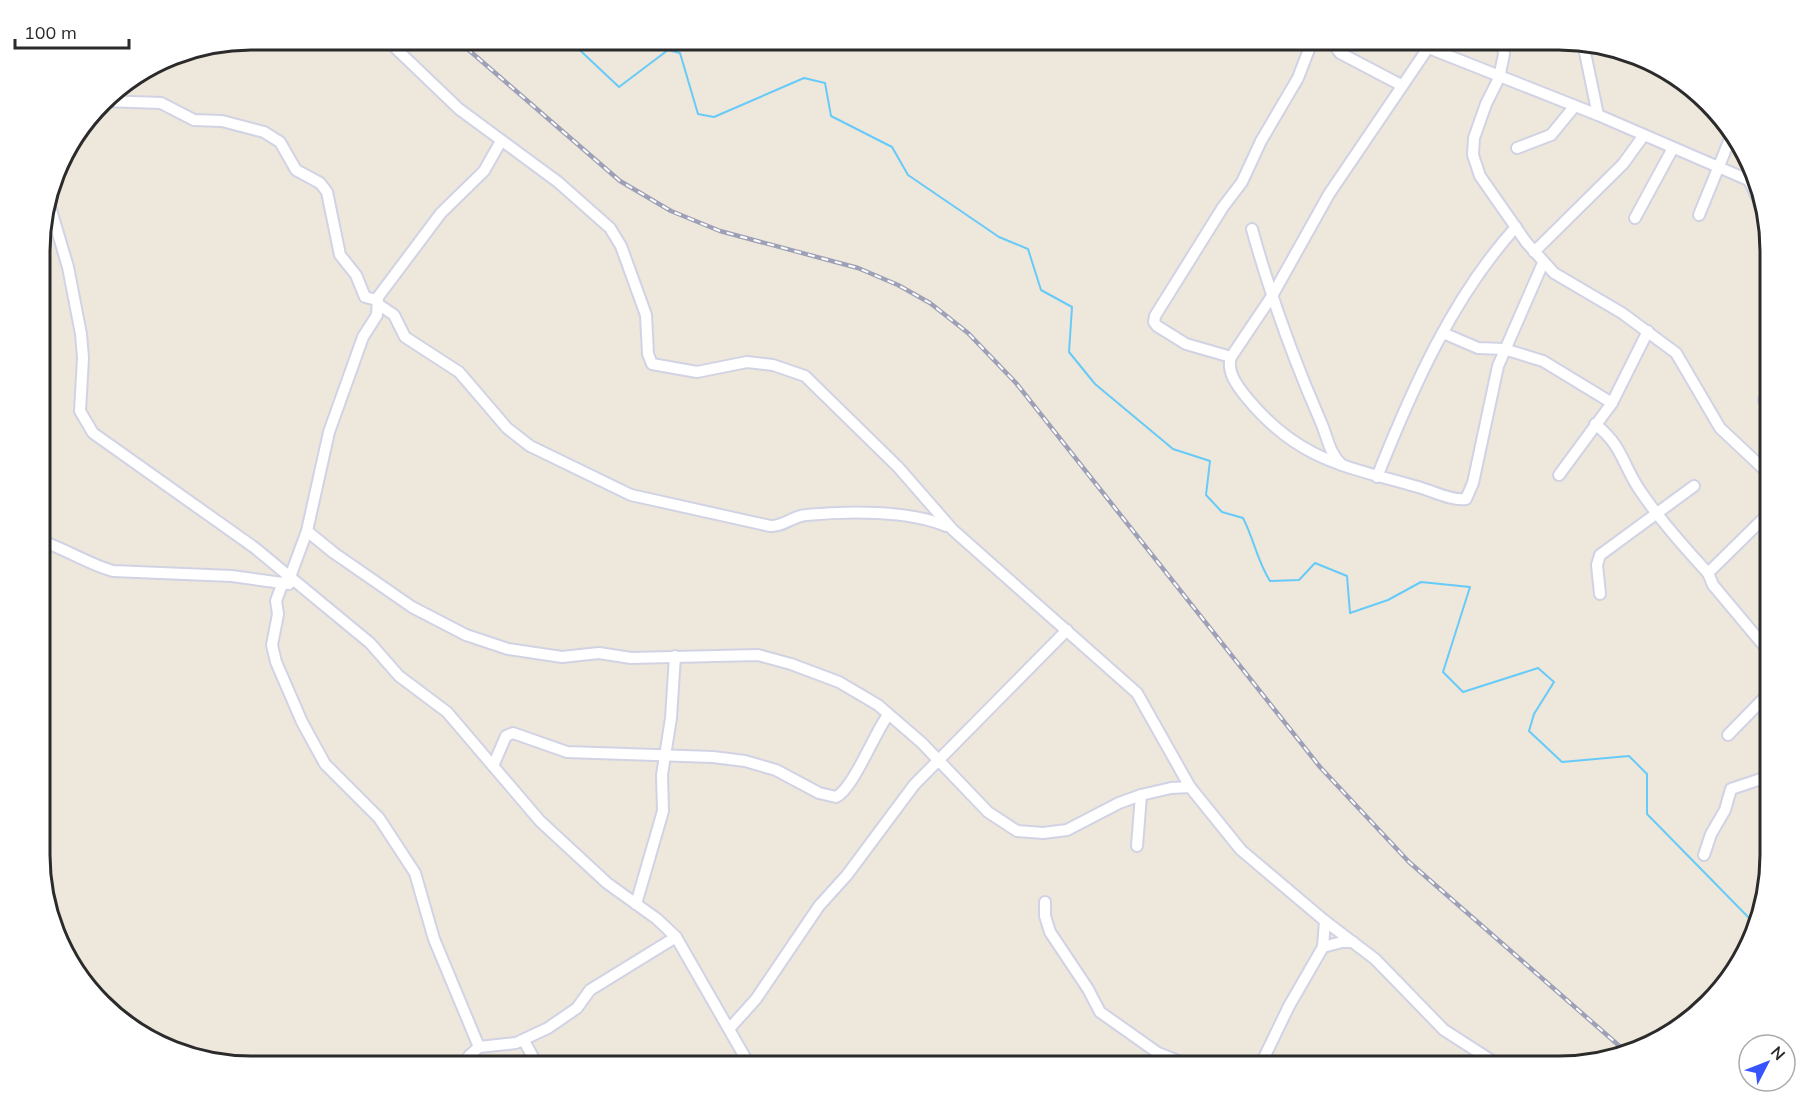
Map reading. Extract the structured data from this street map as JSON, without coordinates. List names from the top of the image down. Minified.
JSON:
{"scale_bar":"100 m","north":"top right"}
